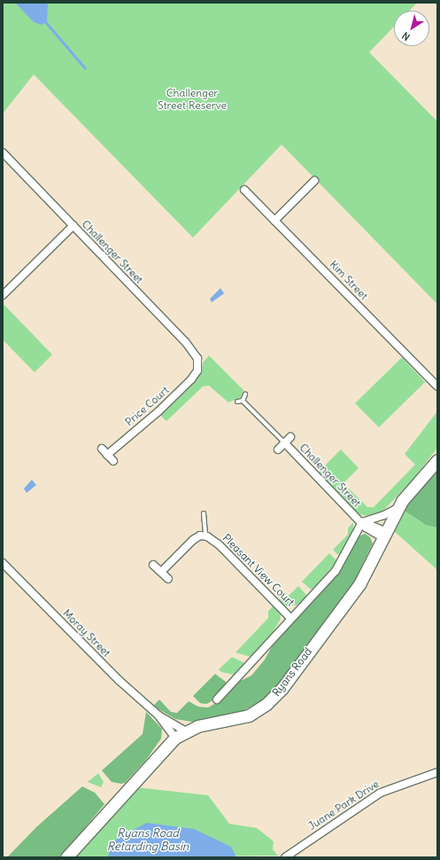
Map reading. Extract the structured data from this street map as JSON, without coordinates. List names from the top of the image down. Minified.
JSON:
{"streets":{"main road":["Ryans Road"],"street":["Challenger Street","Kim Street","Price Court","Pleasant View Court","Moray Street","Juane Park Drive"]},"crossings":[["Challenger Street","Price Court"],["Challenger Street","Ryans Road"],["Moray Street","Ryans Road"]],"water":["Ryans Road Retarding Basin"],"parks":["Challenger Street Reserve"],"north":"bottom left"}
